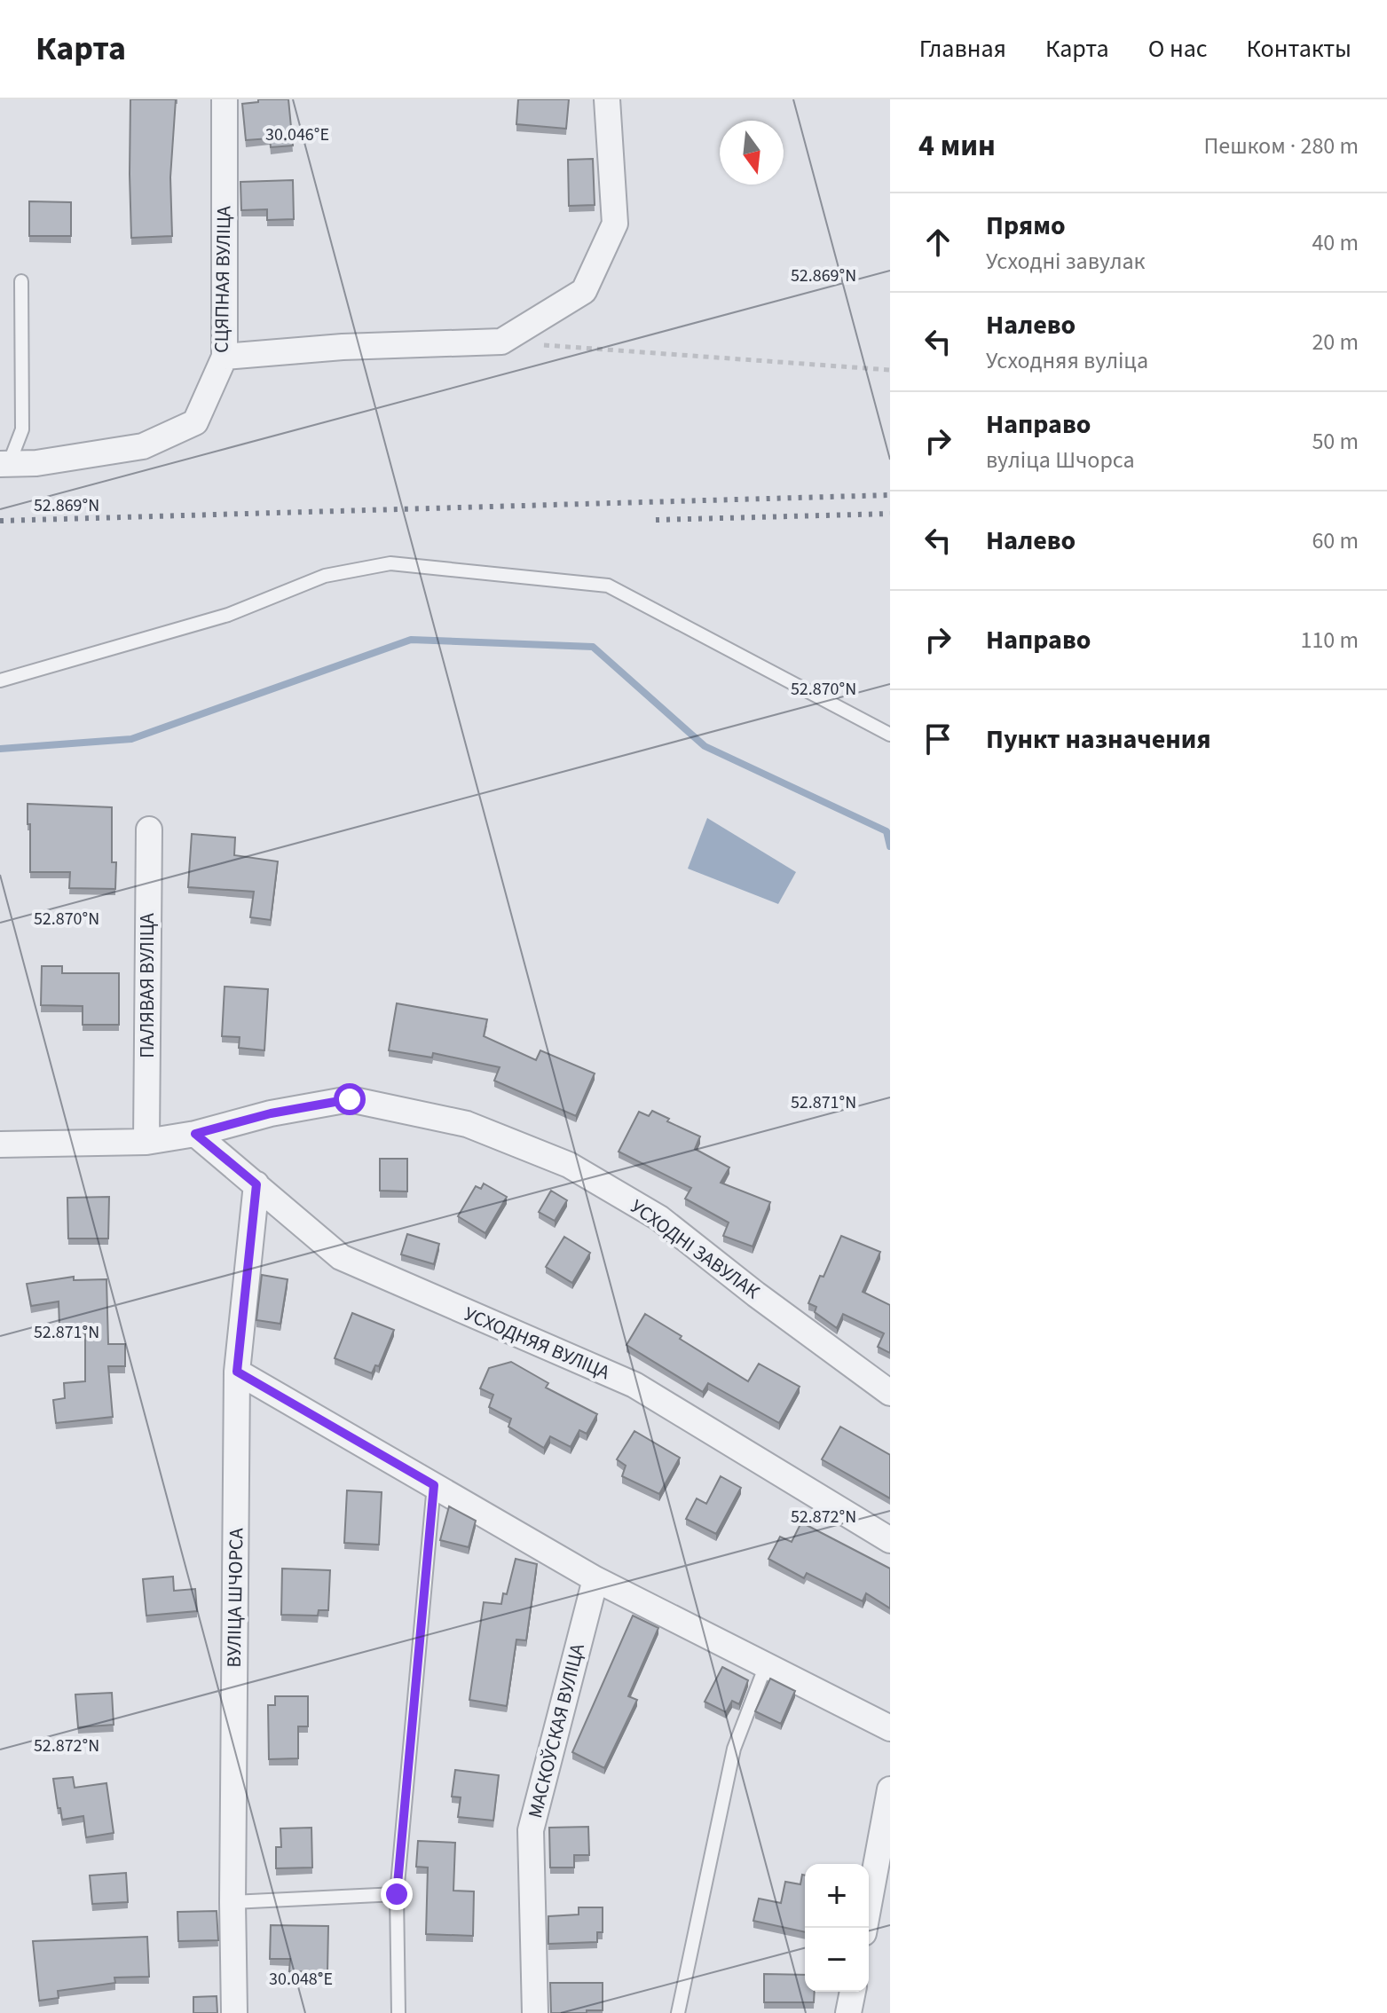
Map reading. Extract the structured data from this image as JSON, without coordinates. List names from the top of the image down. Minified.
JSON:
{"streets":{"street":["СЦЯПНАЯ ВУЛІЦА","ПАЛЯВАЯ ВУЛІЦА","УСХОДНІ ЗАВУЛАК","УСХОДНЯЯ ВУЛІЦА","ВУЛІЦА ШЧОРСА","МАСКОЎСКАЯ ВУЛІЦА"]},"crossings":[["ПАЛЯВАЯ ВУЛІЦА","УСХОДНІ ЗАВУЛАК"],["УСХОДНІ ЗАВУЛАК","УСХОДНЯЯ ВУЛІЦА"],["УСХОДНЯЯ ВУЛІЦА","ВУЛІЦА ШЧОРСА"]],"north":"bottom","page":{"header":"Карта","nav":["Главная","Карта","О нас","Контакты"],"heading":["4 мин","Пешком · 280 m"],"list":[["Прямо","Усходні завулак","40 m"],["Налево","Усходняя вуліца","20 m"],["Направо","вуліца Шчорса","50 m"],["Налево","60 m"],["Направо","110 m"],"Пункт назначения"],"map_buttons":["+","−"]},"coordinates":["30.046°E","52.869°N","52.870°N","52.871°N","52.872°N","30.048°E"]}
